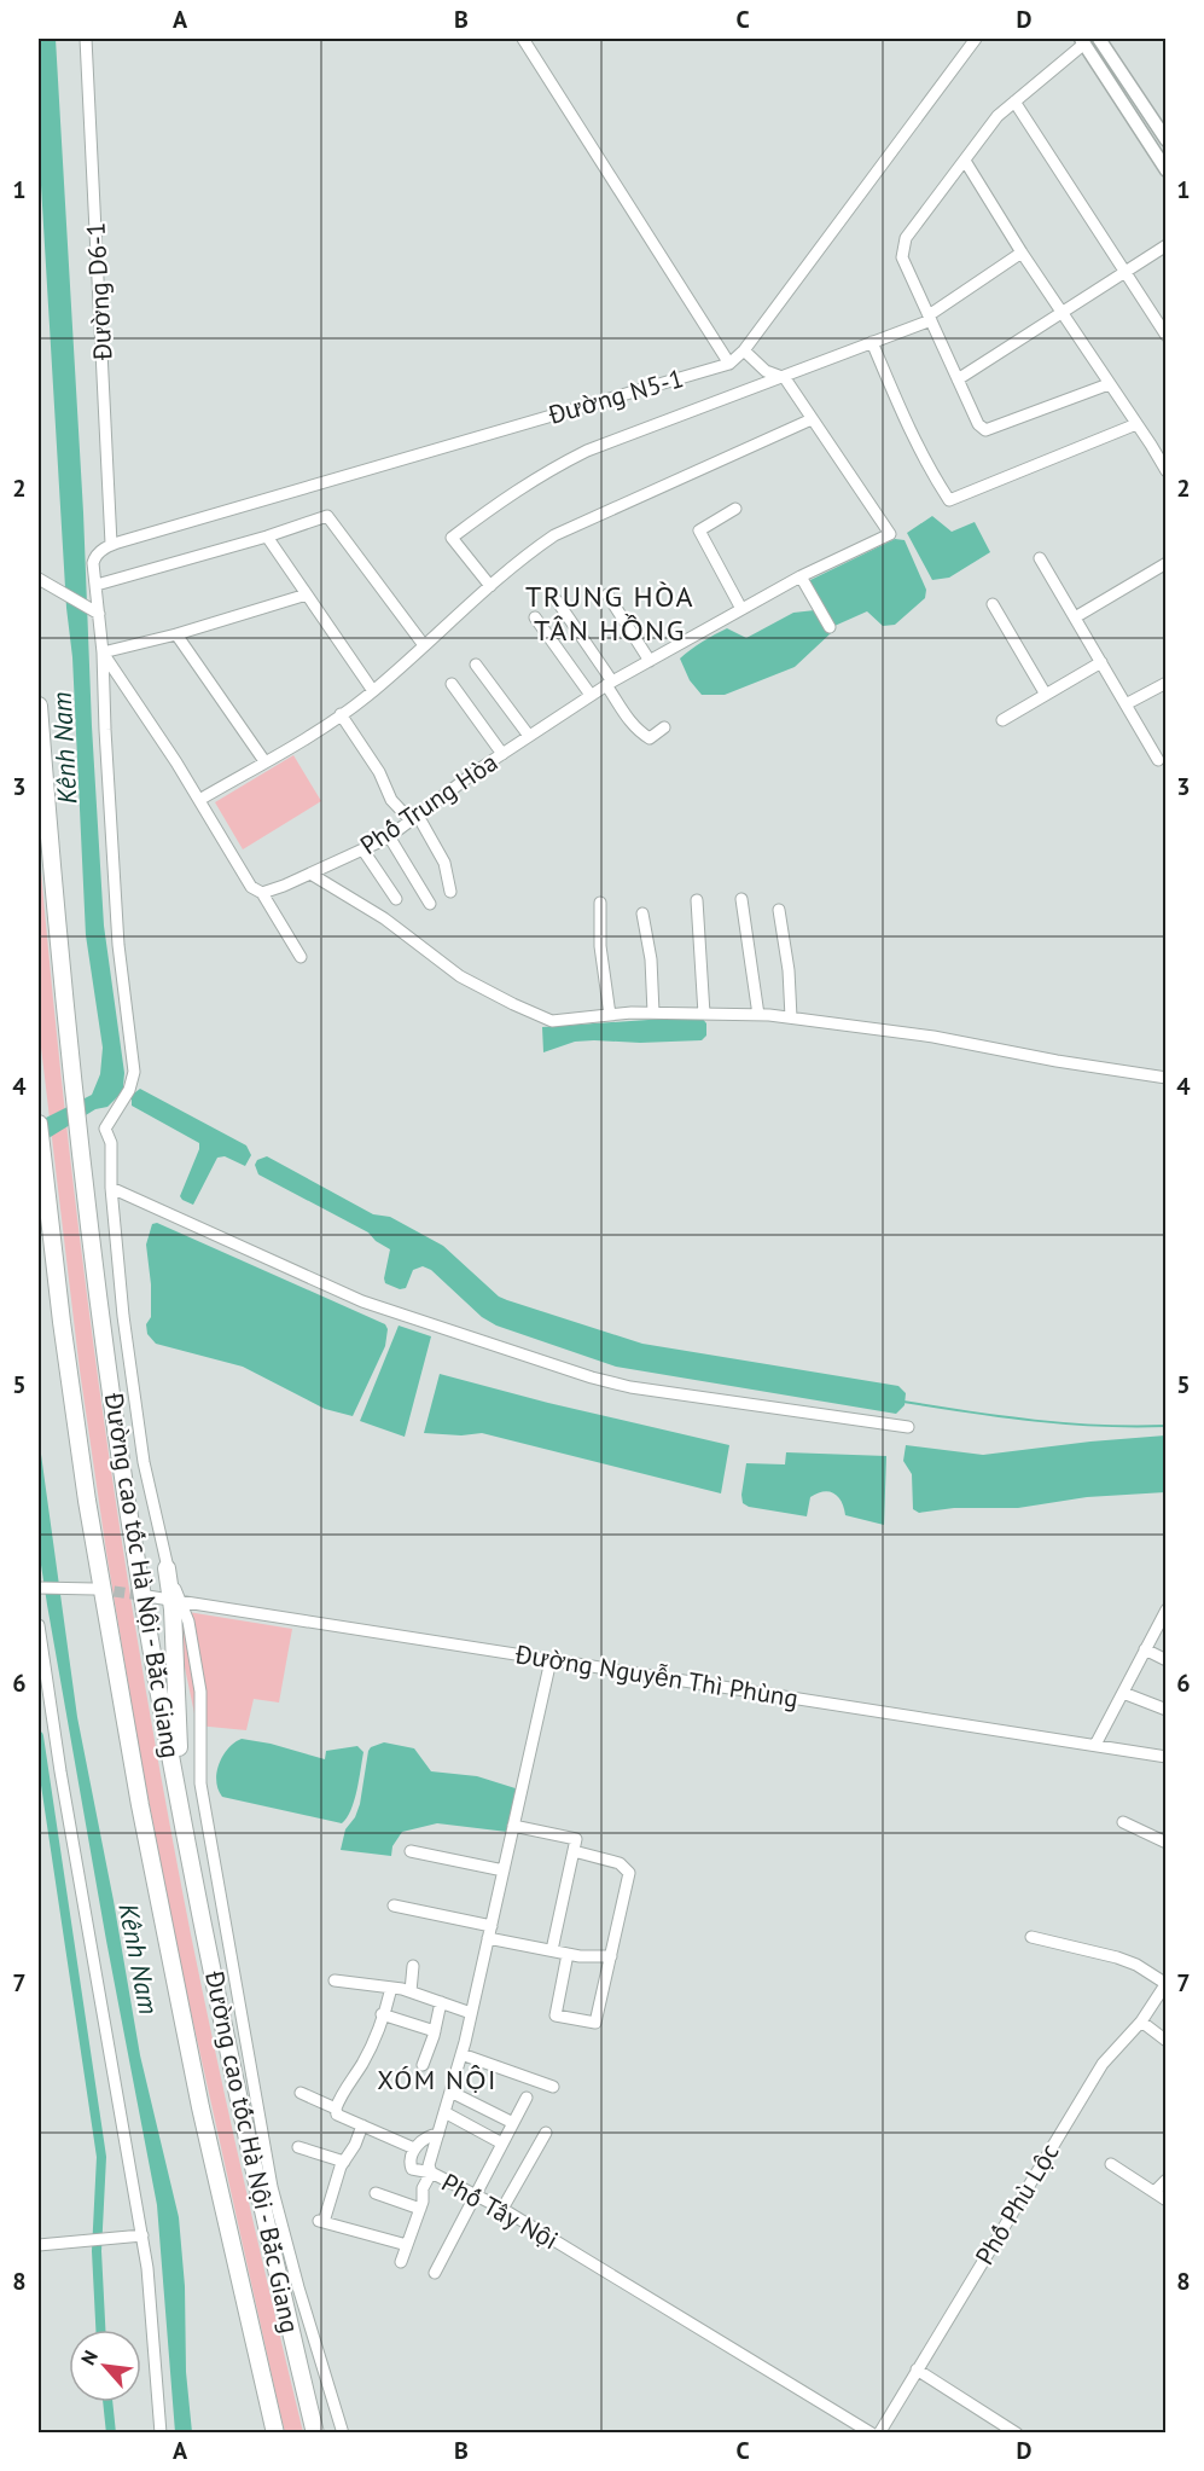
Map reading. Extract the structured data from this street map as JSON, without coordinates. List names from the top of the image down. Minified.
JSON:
{"streets":{"highway":["Đường cao tốc Hà Nội - Bắc Giang"],"street":["Đường D6-1","Đường N5-1","Phố Trung Hòa","Đường Nguyễn Thì Phùng","Phố Phù Lộc","Phố Tây Nội"]},"crossings":[["Đường D6-1","Đường N5-1"],["Đường Nguyễn Thì Phùng","Phố Tây Nội"]],"districts":["TRUNG HÒA TÂN HỒNG","XÓM NỘI"],"water":["Kênh Nam"],"north":"top left","grid":{"columns":["A","B","C","D"],"rows":["1","2","3","4","5","6","7","8"]}}
